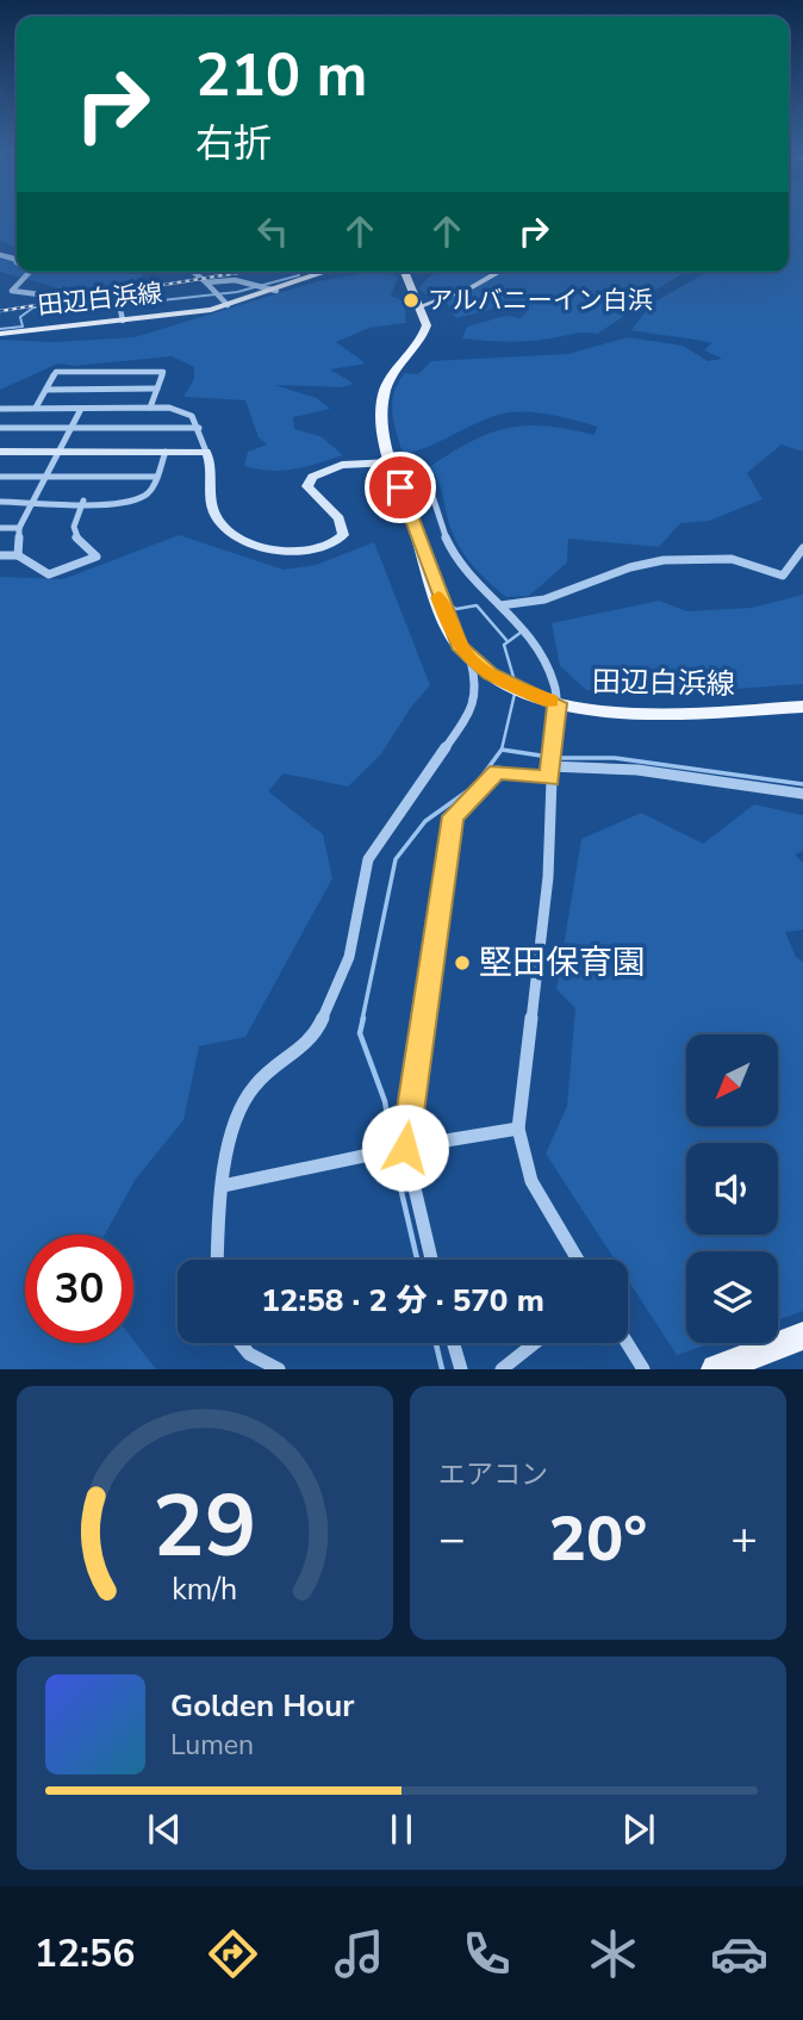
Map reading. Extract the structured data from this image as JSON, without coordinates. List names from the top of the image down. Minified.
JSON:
{"streets":{"main road":["田辺白浜線"]},"places":["アルバニーイン白浜","堅田保育園"],"north":"bottom left","page":{"turn":["210 m","右折"],"limit":"30","trip":"12:58 · 2 分 · 570 m","tile":"エアコン","heat":["−","20°","+"],"song":["Golden Hour","Lumen"],"tabs":"12:56","gauge":["29","km/h"]}}
